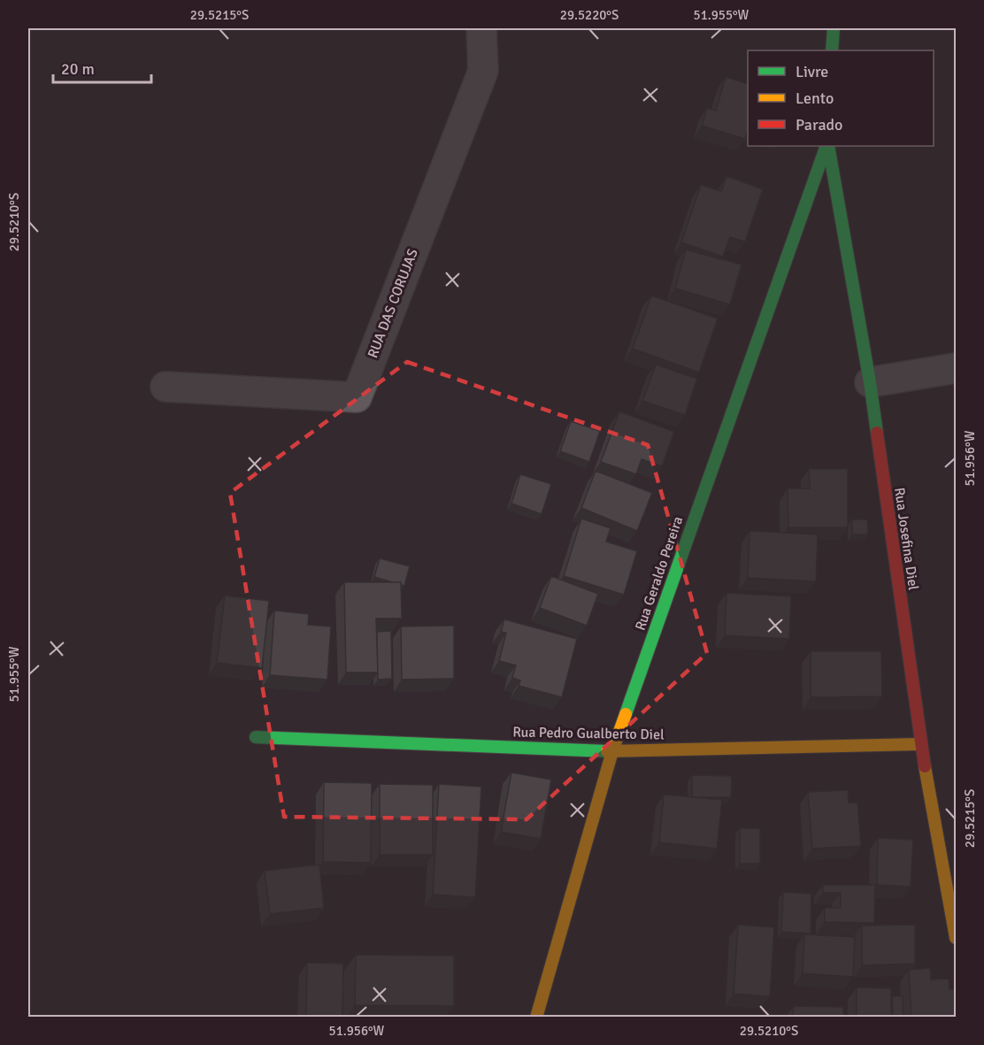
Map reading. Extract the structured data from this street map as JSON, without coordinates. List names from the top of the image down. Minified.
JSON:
{"streets":{"street":["RUA DAS CORUJAS","Rua Josefina Diel","Rua Geraldo Pereira","Rua Pedro Gualberto Diel"]},"crossings":[["Rua Josefina Diel","Rua Pedro Gualberto Diel"],["Rua Geraldo Pereira","Rua Pedro Gualberto Diel"]],"legend":["Livre","Lento","Parado"],"scale_bar":"20 m","coordinates":["29.5215°S","29.5220°S","51.955°W","29.5210°S","51.956°W"]}
